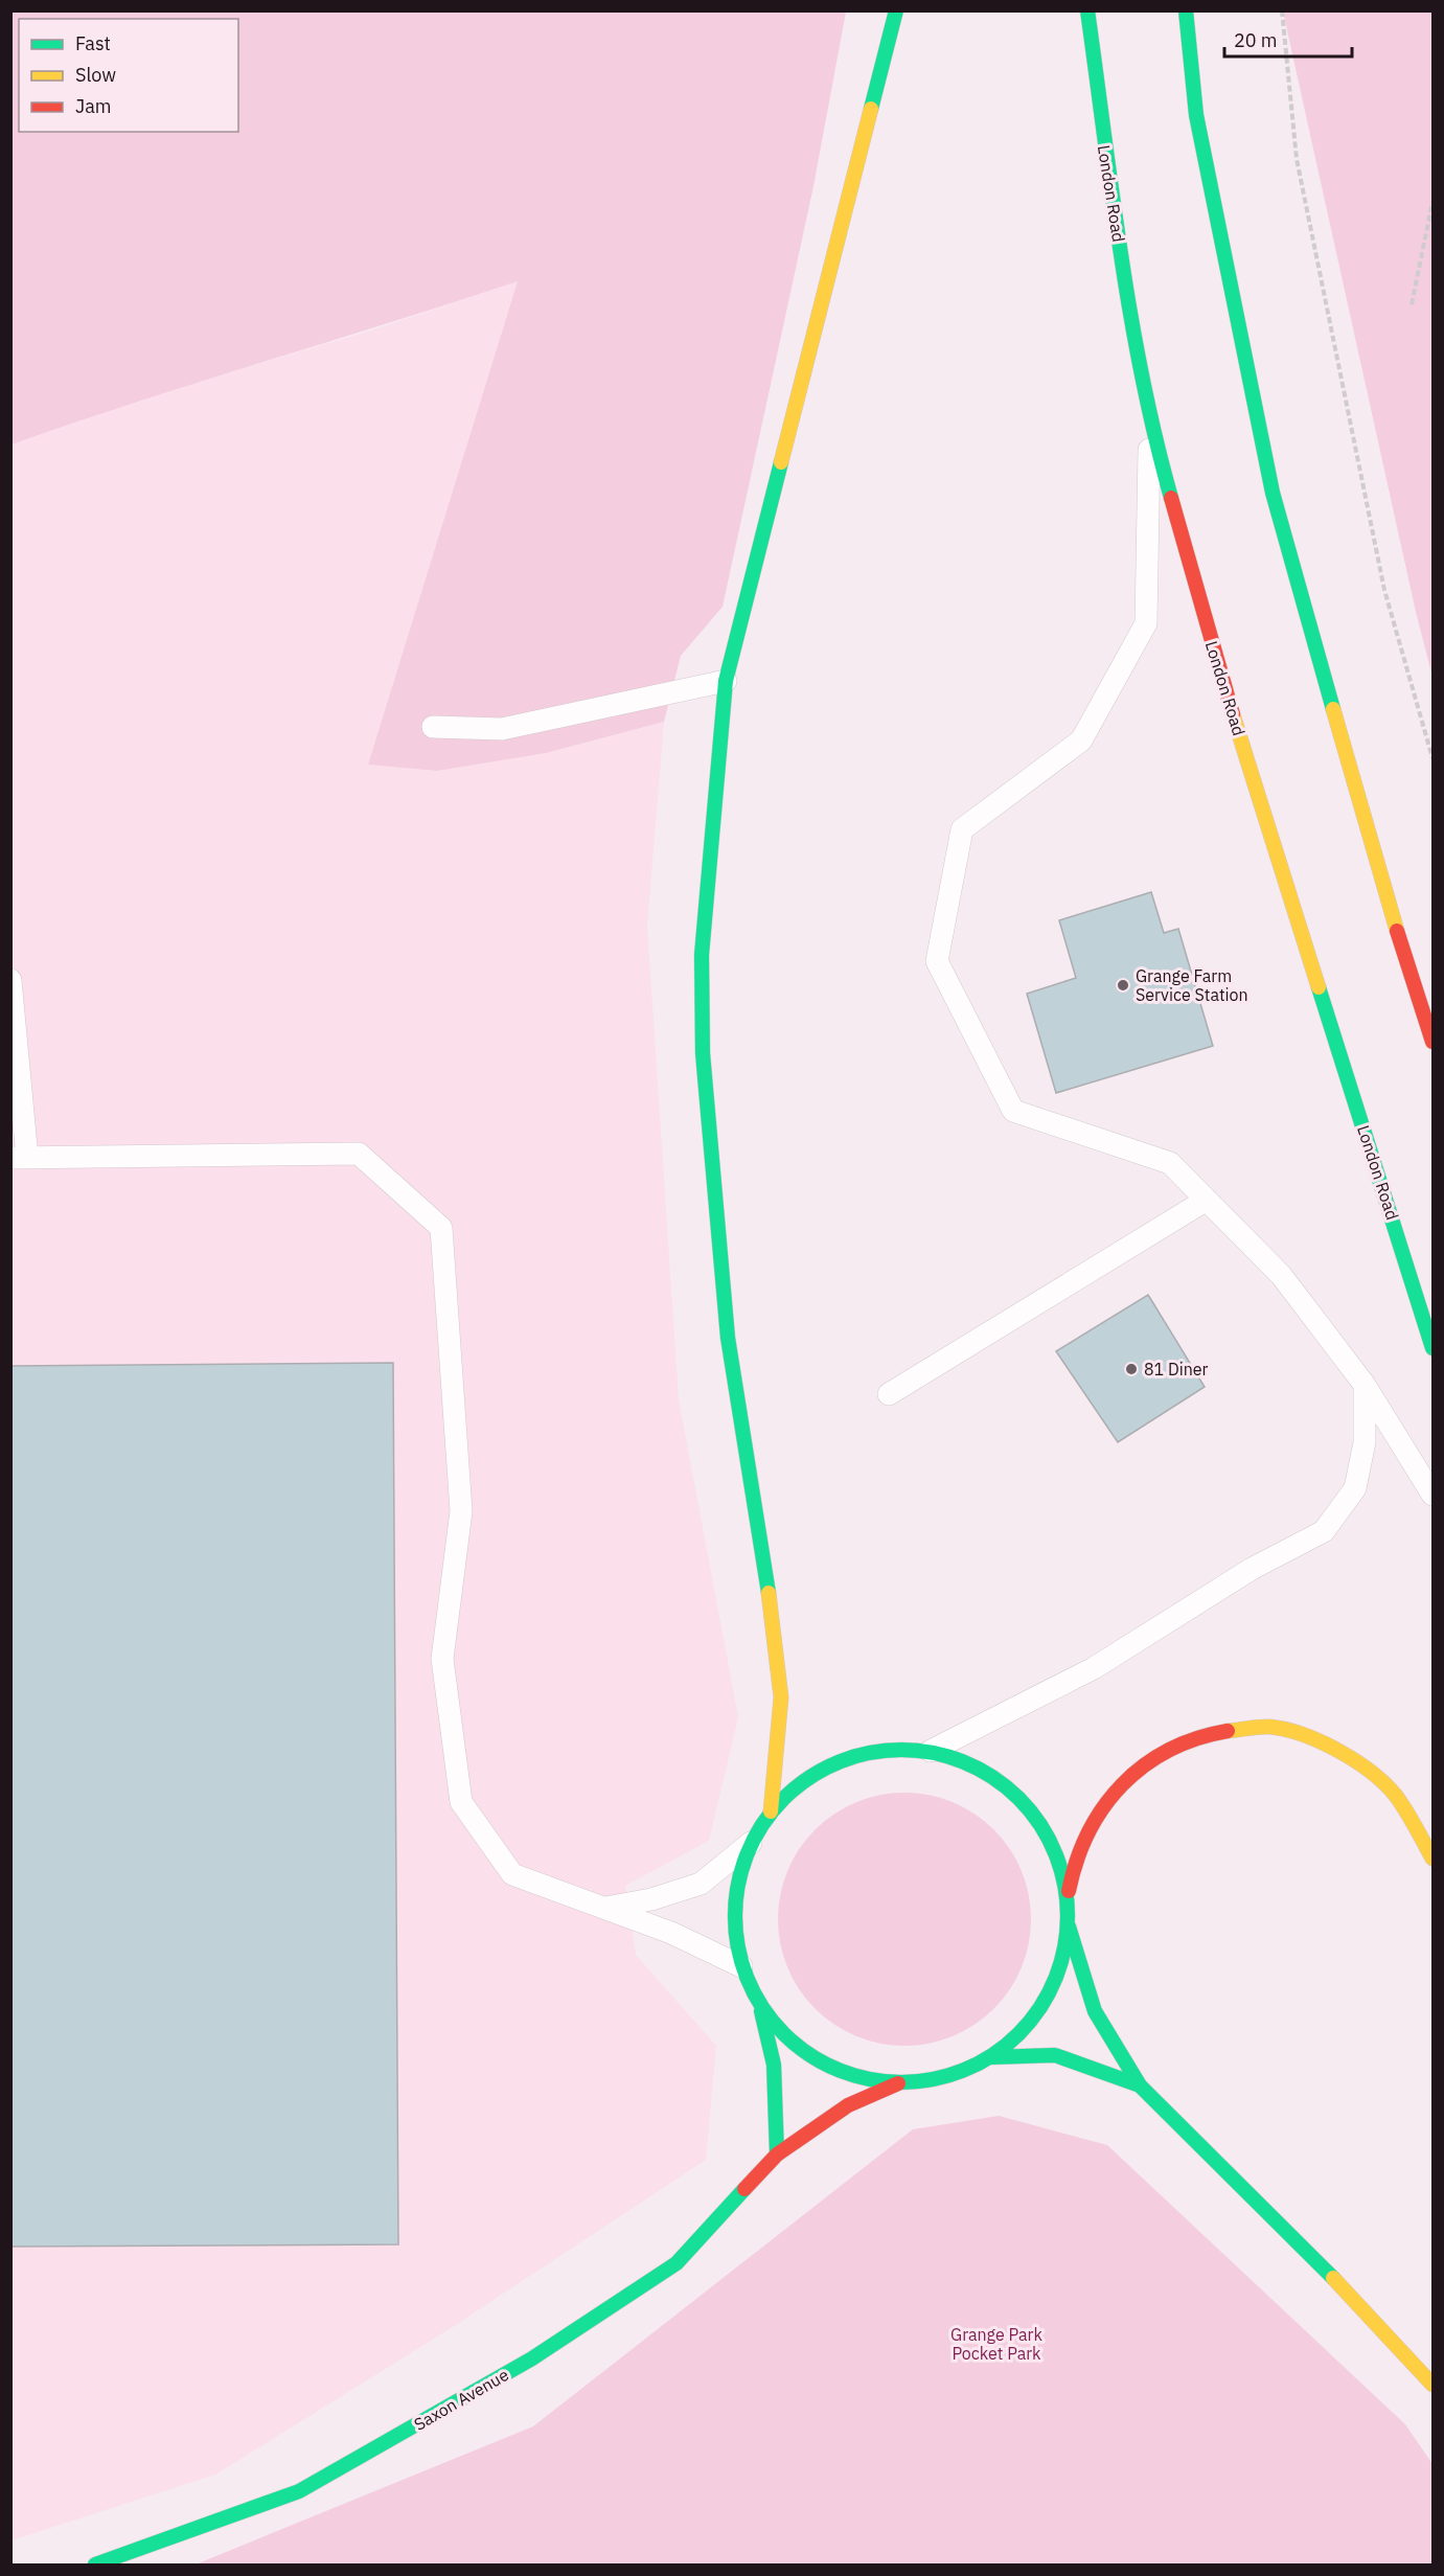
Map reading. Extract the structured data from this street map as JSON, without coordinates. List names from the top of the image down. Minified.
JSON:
{"streets":{"main road":["London Road","Saxon Avenue"]},"parks":["Grange Park Pocket Park"],"places":["Grange Farm Service Station","81 Diner"],"legend":["Fast","Slow","Jam"],"scale_bar":"20 m"}
